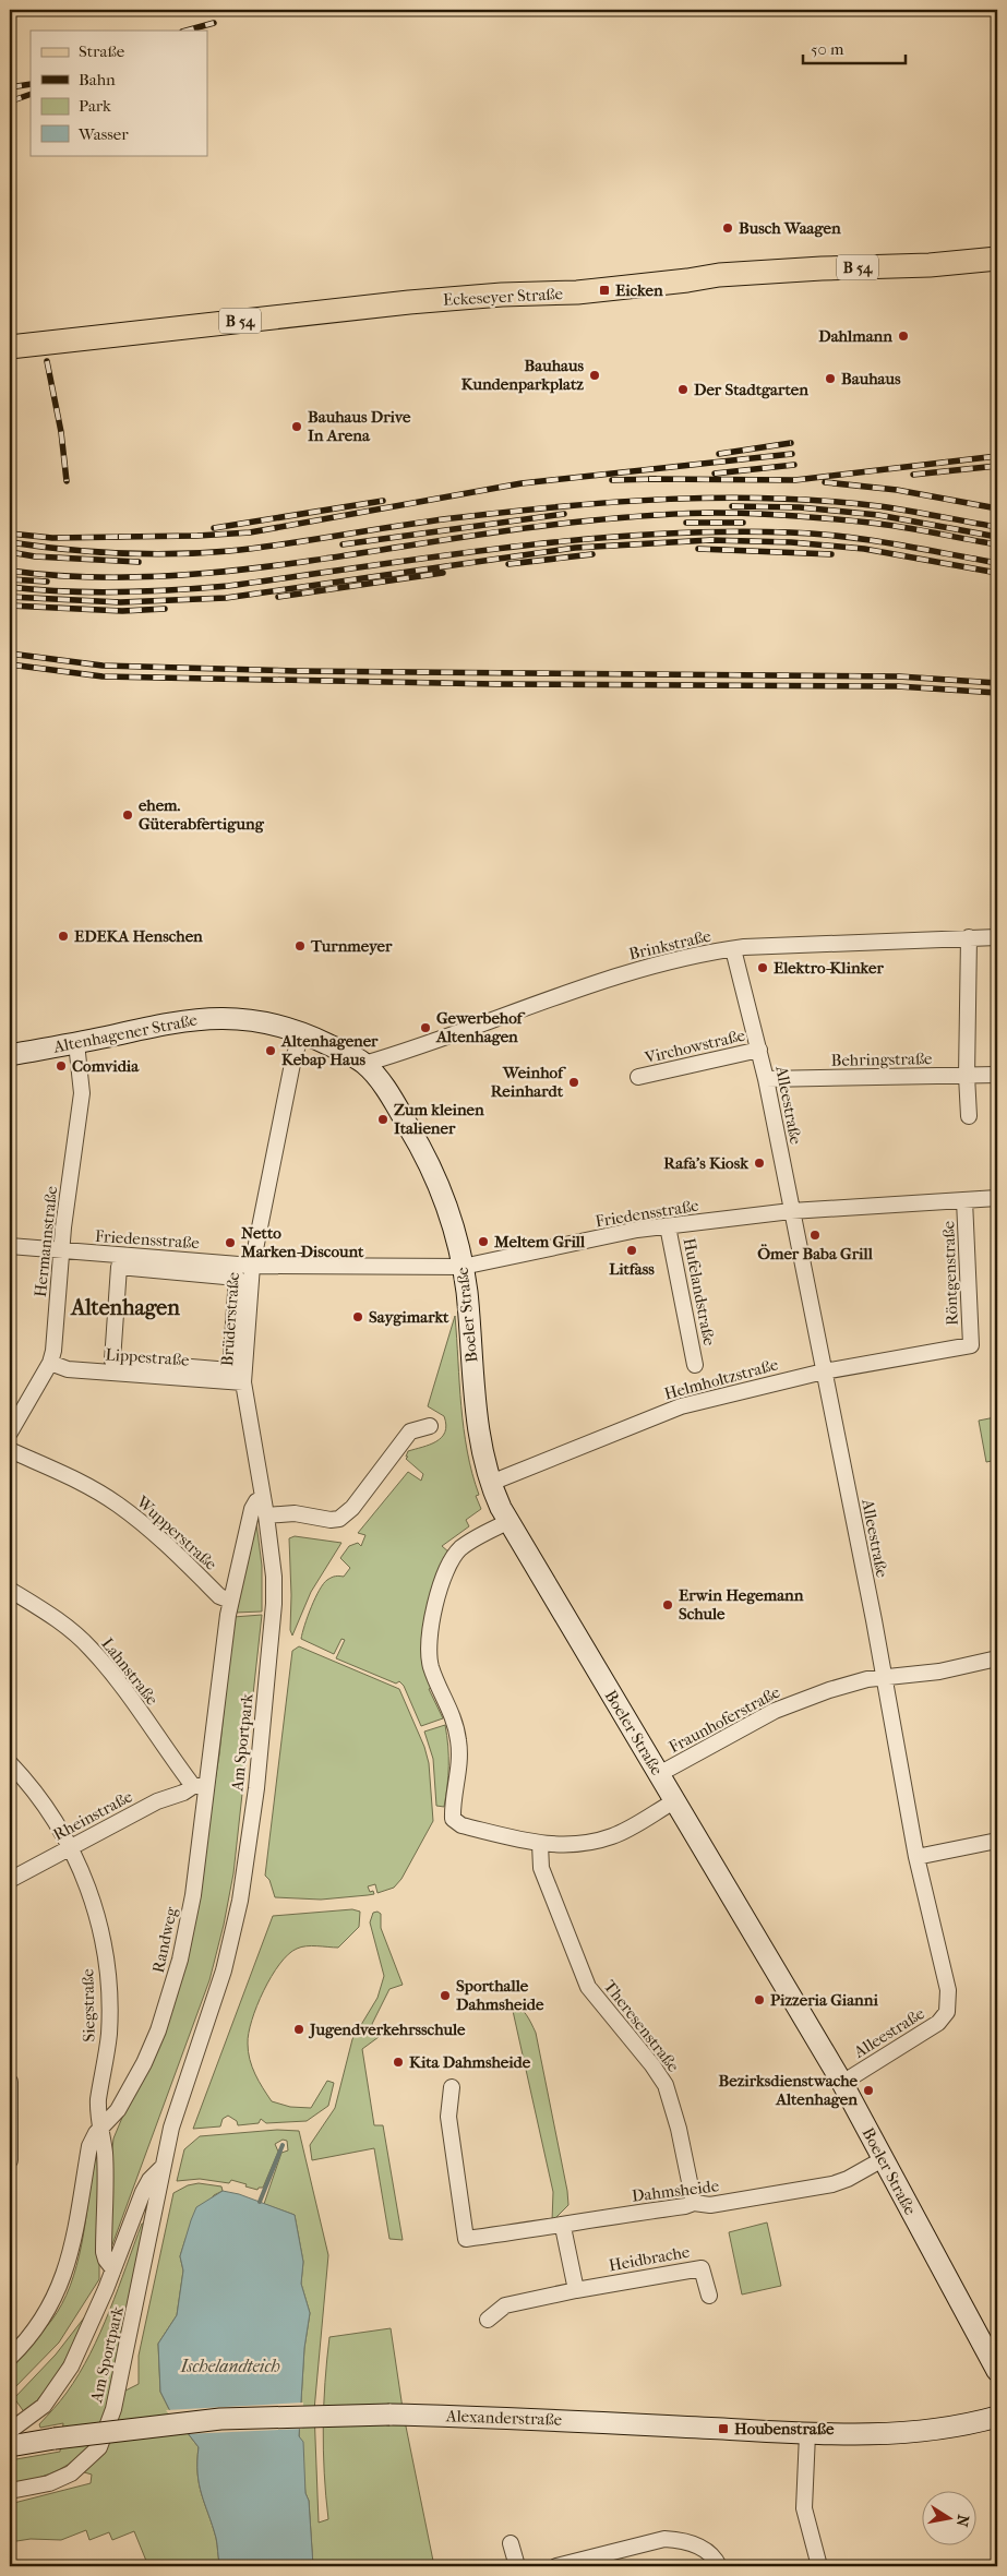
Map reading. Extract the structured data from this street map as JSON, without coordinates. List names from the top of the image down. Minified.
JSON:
{"streets":{"main road":["B 54","Eckeseyer Straße"],"street":["Brinkstraße","Altenhagener Straße","Virchowstraße","Behringstraße","Alleestraße","Friedensstraße","Hermannstraße","Röntgenstraße","Hufelandstraße","Boeler Straße","Brüderstraße","Lippestraße","Helmholtzstraße","Wupperstraße","Lahnstraße","Fraunhoferstraße","Am Sportpark","Rheinstraße","Randweg","Siegstraße","Theresenstraße","Dahmsheide","Heidbrache","Alexanderstraße"]},"crossings":[["Brinkstraße","Altenhagener Straße"],["Brinkstraße","Alleestraße"],["Brinkstraße","Boeler Straße"],["Altenhagener Straße","Hermannstraße"],["Altenhagener Straße","Boeler Straße"],["Altenhagener Straße","Brüderstraße"],["Virchowstraße","Alleestraße"],["Behringstraße","Alleestraße"],["Alleestraße","Friedensstraße"],["Alleestraße","Boeler Straße"],["Alleestraße","Helmholtzstraße"],["Alleestraße","Fraunhoferstraße"],["Friedensstraße","Hermannstraße"],["Friedensstraße","Röntgenstraße"],["Friedensstraße","Hufelandstraße"],["Friedensstraße","Boeler Straße"],["Friedensstraße","Brüderstraße"],["Hermannstraße","Lippestraße"],["Röntgenstraße","Helmholtzstraße"],["Boeler Straße","Helmholtzstraße"],["Boeler Straße","Fraunhoferstraße"],["Boeler Straße","Dahmsheide"],["Brüderstraße","Lippestraße"],["Brüderstraße","Am Sportpark"],["Brüderstraße","Randweg"],["Wupperstraße","Randweg"],["Lahnstraße","Rheinstraße"],["Lahnstraße","Randweg"],["Am Sportpark","Siegstraße"],["Rheinstraße","Randweg"],["Rheinstraße","Siegstraße"],["Randweg","Siegstraße"],["Theresenstraße","Dahmsheide"]],"districts":["Altenhagen"],"water":["Ischelandteich"],"places":{"other":["Busch Waagen","Dahlmann","Bauhaus Kundenparkplatz","Bauhaus","Der Stadtgarten","Bauhaus Drive In Arena","ehem. Güterabfertigung","EDEKA Henschen","Turnmeyer","Elektro-Klinker","Gewerbehof Altenhagen","Altenhagener Kebap Haus","Comvidia","Weinhof Reinhardt","Zum kleinen Italiener","Rafa's Kiosk","Ömer Baba Grill","Meltem Grill","Netto Marken-Discount","Litfass","Saygimarkt","Erwin Hegemann Schule","Sporthalle Dahmsheide","Pizzeria Gianni","Jugendverkehrsschule","Kita Dahmsheide","Bezirksdienstwache Altenhagen"],"transit":["Eicken","Houbenstraße"]},"legend":["Straße","Bahn","Park","Wasser"],"scale_bar":"50 m","north":"right"}
